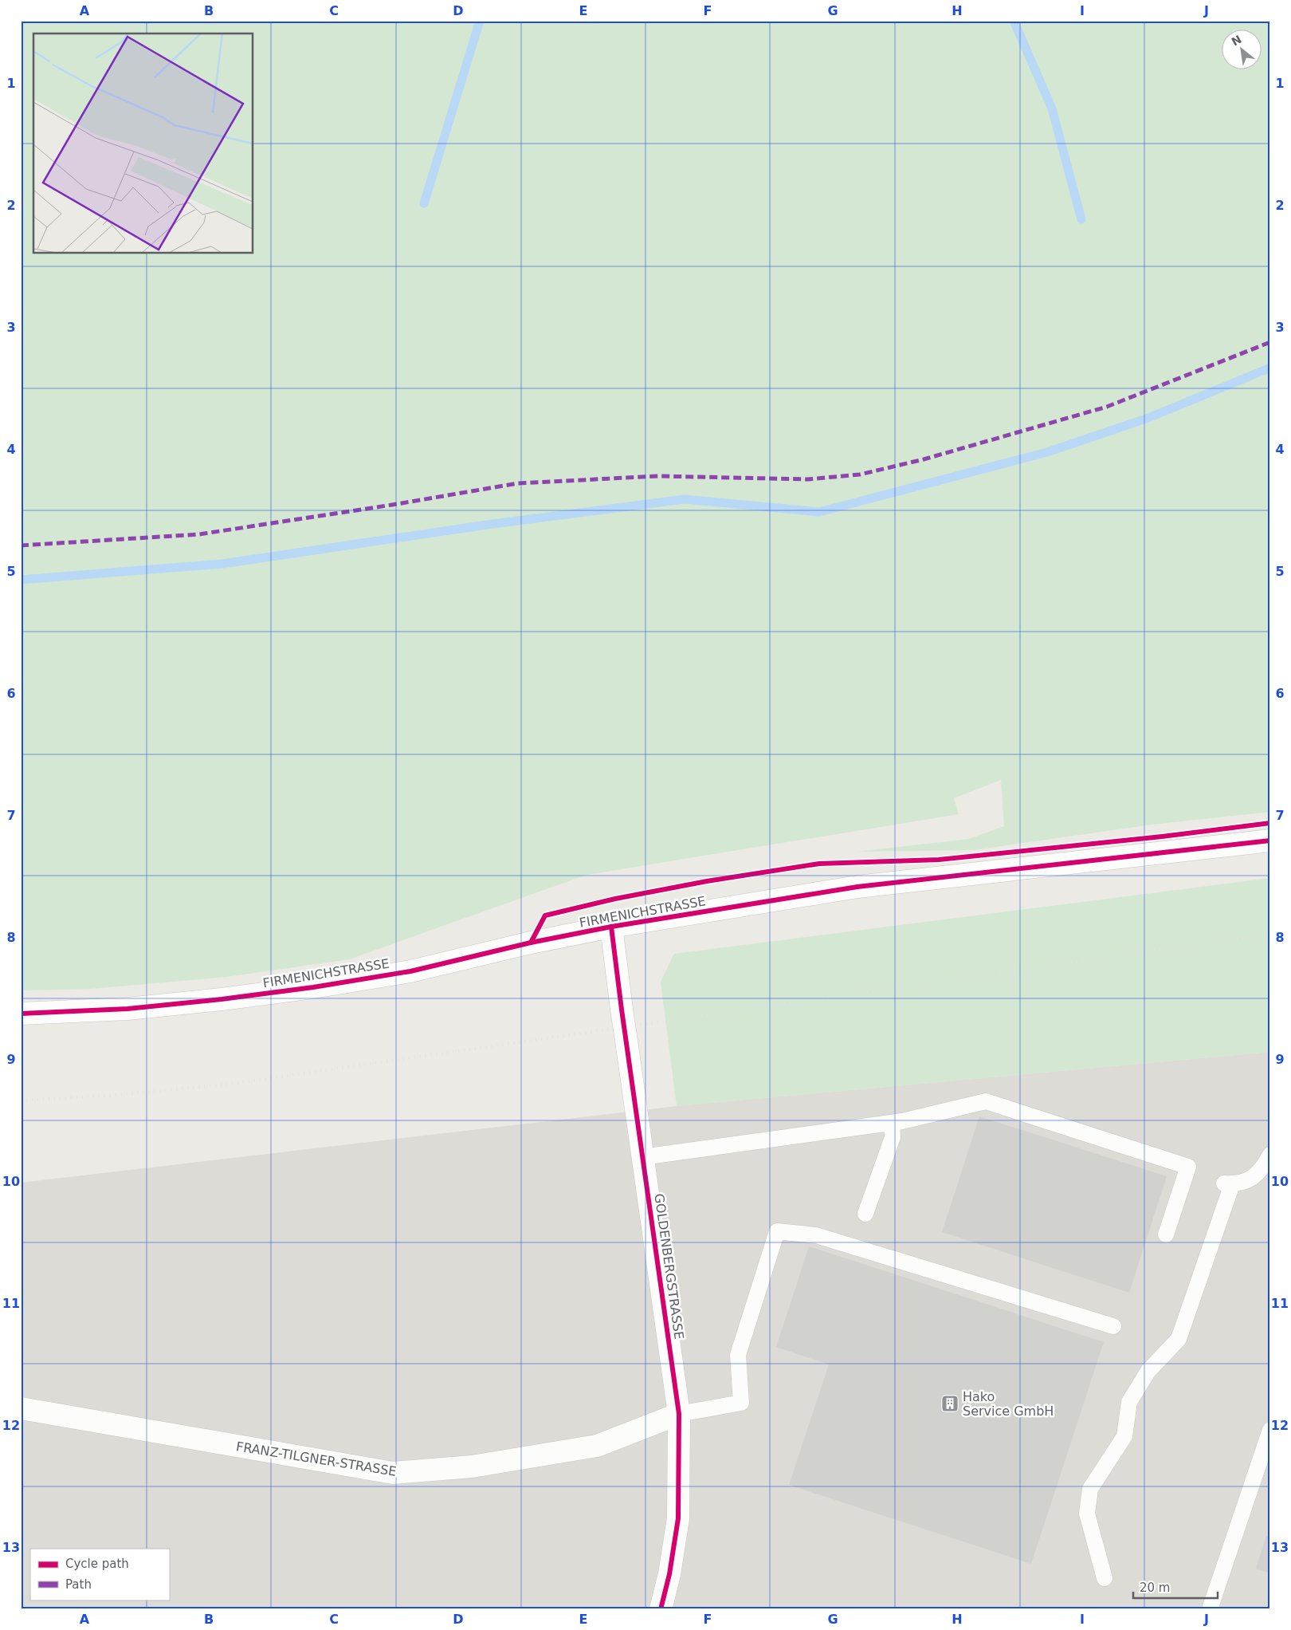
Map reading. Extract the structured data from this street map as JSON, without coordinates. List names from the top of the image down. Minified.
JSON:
{"streets":{"street":["FIRMENICHSTRASSE","GOLDENBERGSTRASSE","FRANZ-TILGNER-STRASSE"]},"crossings":[["FIRMENICHSTRASSE","GOLDENBERGSTRASSE"],["GOLDENBERGSTRASSE","FRANZ-TILGNER-STRASSE"]],"places":{"building":["Hako Service GmbH"]},"legend":["Cycle path","Path"],"scale_bar":"20 m","north":"top left","grid":{"columns":["A","B","C","D","E","F","G","H","I","J"],"rows":["1","2","3","4","5","6","7","8","9","10","11","12","13"]}}
